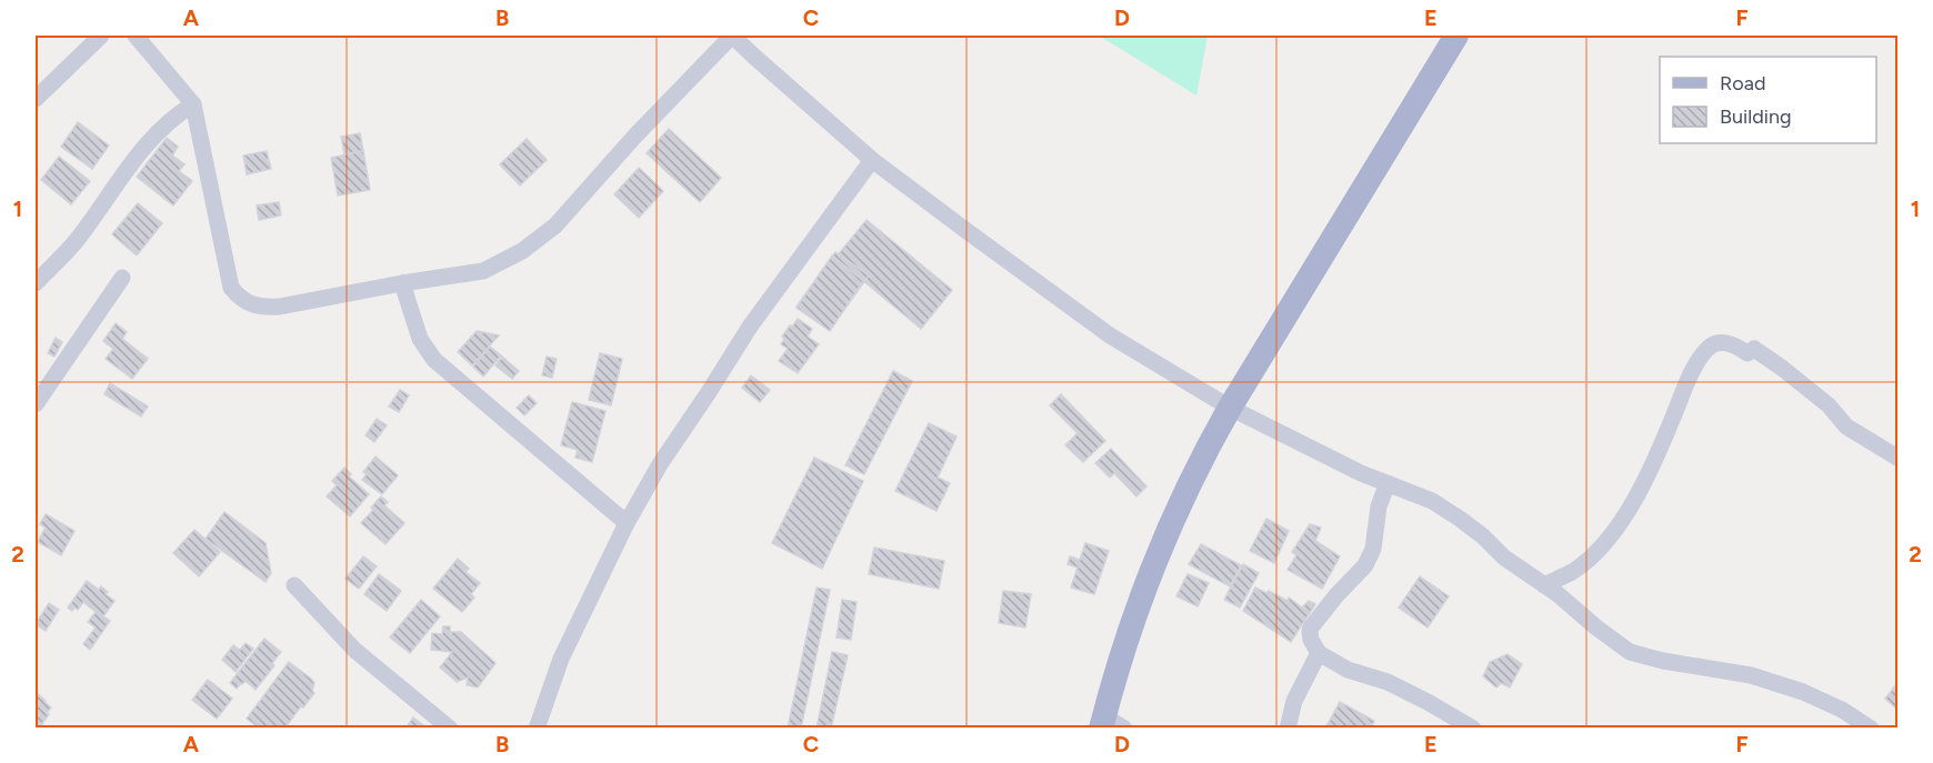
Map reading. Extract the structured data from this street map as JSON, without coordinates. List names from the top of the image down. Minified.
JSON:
{"legend":["Road","Building"],"grid":{"columns":["A","B","C","D","E","F"],"rows":["1","2"]}}
